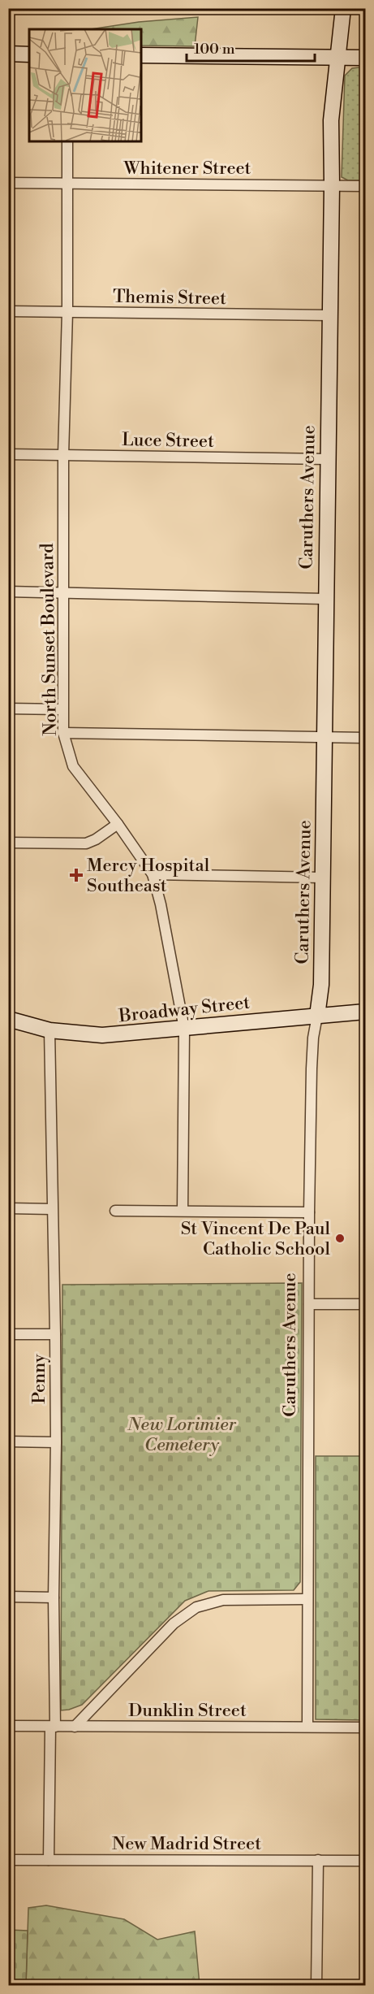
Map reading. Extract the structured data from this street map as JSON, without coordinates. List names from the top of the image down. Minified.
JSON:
{"streets":{"street":["Whitener Street","Themis Street","Luce Street","Caruthers Avenue","North Sunset Boulevard","Broadway Street","Penny","Dunklin Street","New Madrid Street"]},"crossings":[["Whitener Street","Caruthers Avenue"],["Whitener Street","North Sunset Boulevard"],["Themis Street","Caruthers Avenue"],["Themis Street","North Sunset Boulevard"],["Luce Street","Caruthers Avenue"],["Luce Street","North Sunset Boulevard"],["Caruthers Avenue","Broadway Street"],["Caruthers Avenue","Dunklin Street"],["North Sunset Boulevard","Broadway Street"],["Broadway Street","Penny"],["Penny","Dunklin Street"],["Penny","New Madrid Street"]],"parks":["New Lorimier Cemetery"],"places":{"health":["Mercy Hospital Southeast"],"other":["St Vincent De Paul Catholic School"]},"scale_bar":"100 m"}
